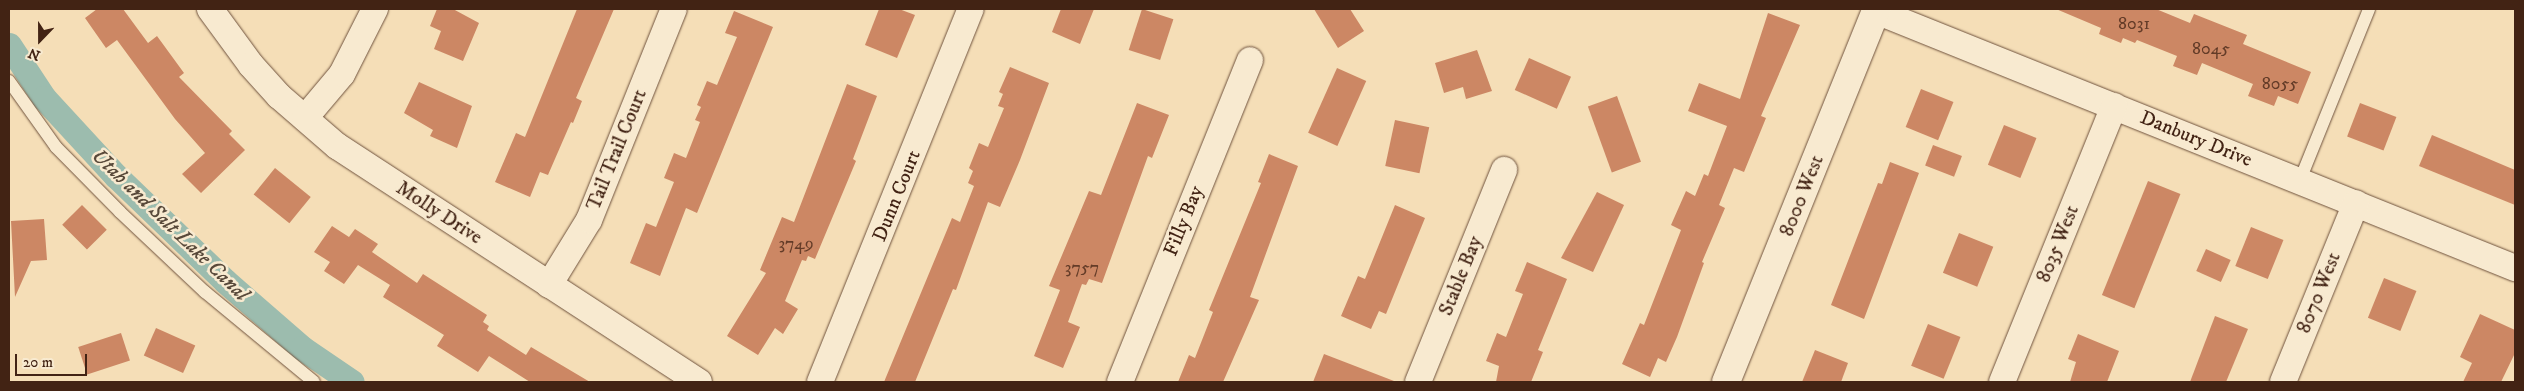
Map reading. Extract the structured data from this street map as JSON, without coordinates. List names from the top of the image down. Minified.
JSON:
{"streets":{"street":["Danbury Drive","Tail Trail Court","Dunn Court","8000 West","Molly Drive","Filly Bay","8035 West","Stable Bay","8070 West"]},"crossings":[["Danbury Drive","8000 West"],["Danbury Drive","8035 West"],["Danbury Drive","8070 West"],["Tail Trail Court","Molly Drive"]],"water":["Utah and Salt Lake Canal"],"house_numbers":["8031","8045","8055","3749","3757"],"scale_bar":"20 m","north":"bottom"}
